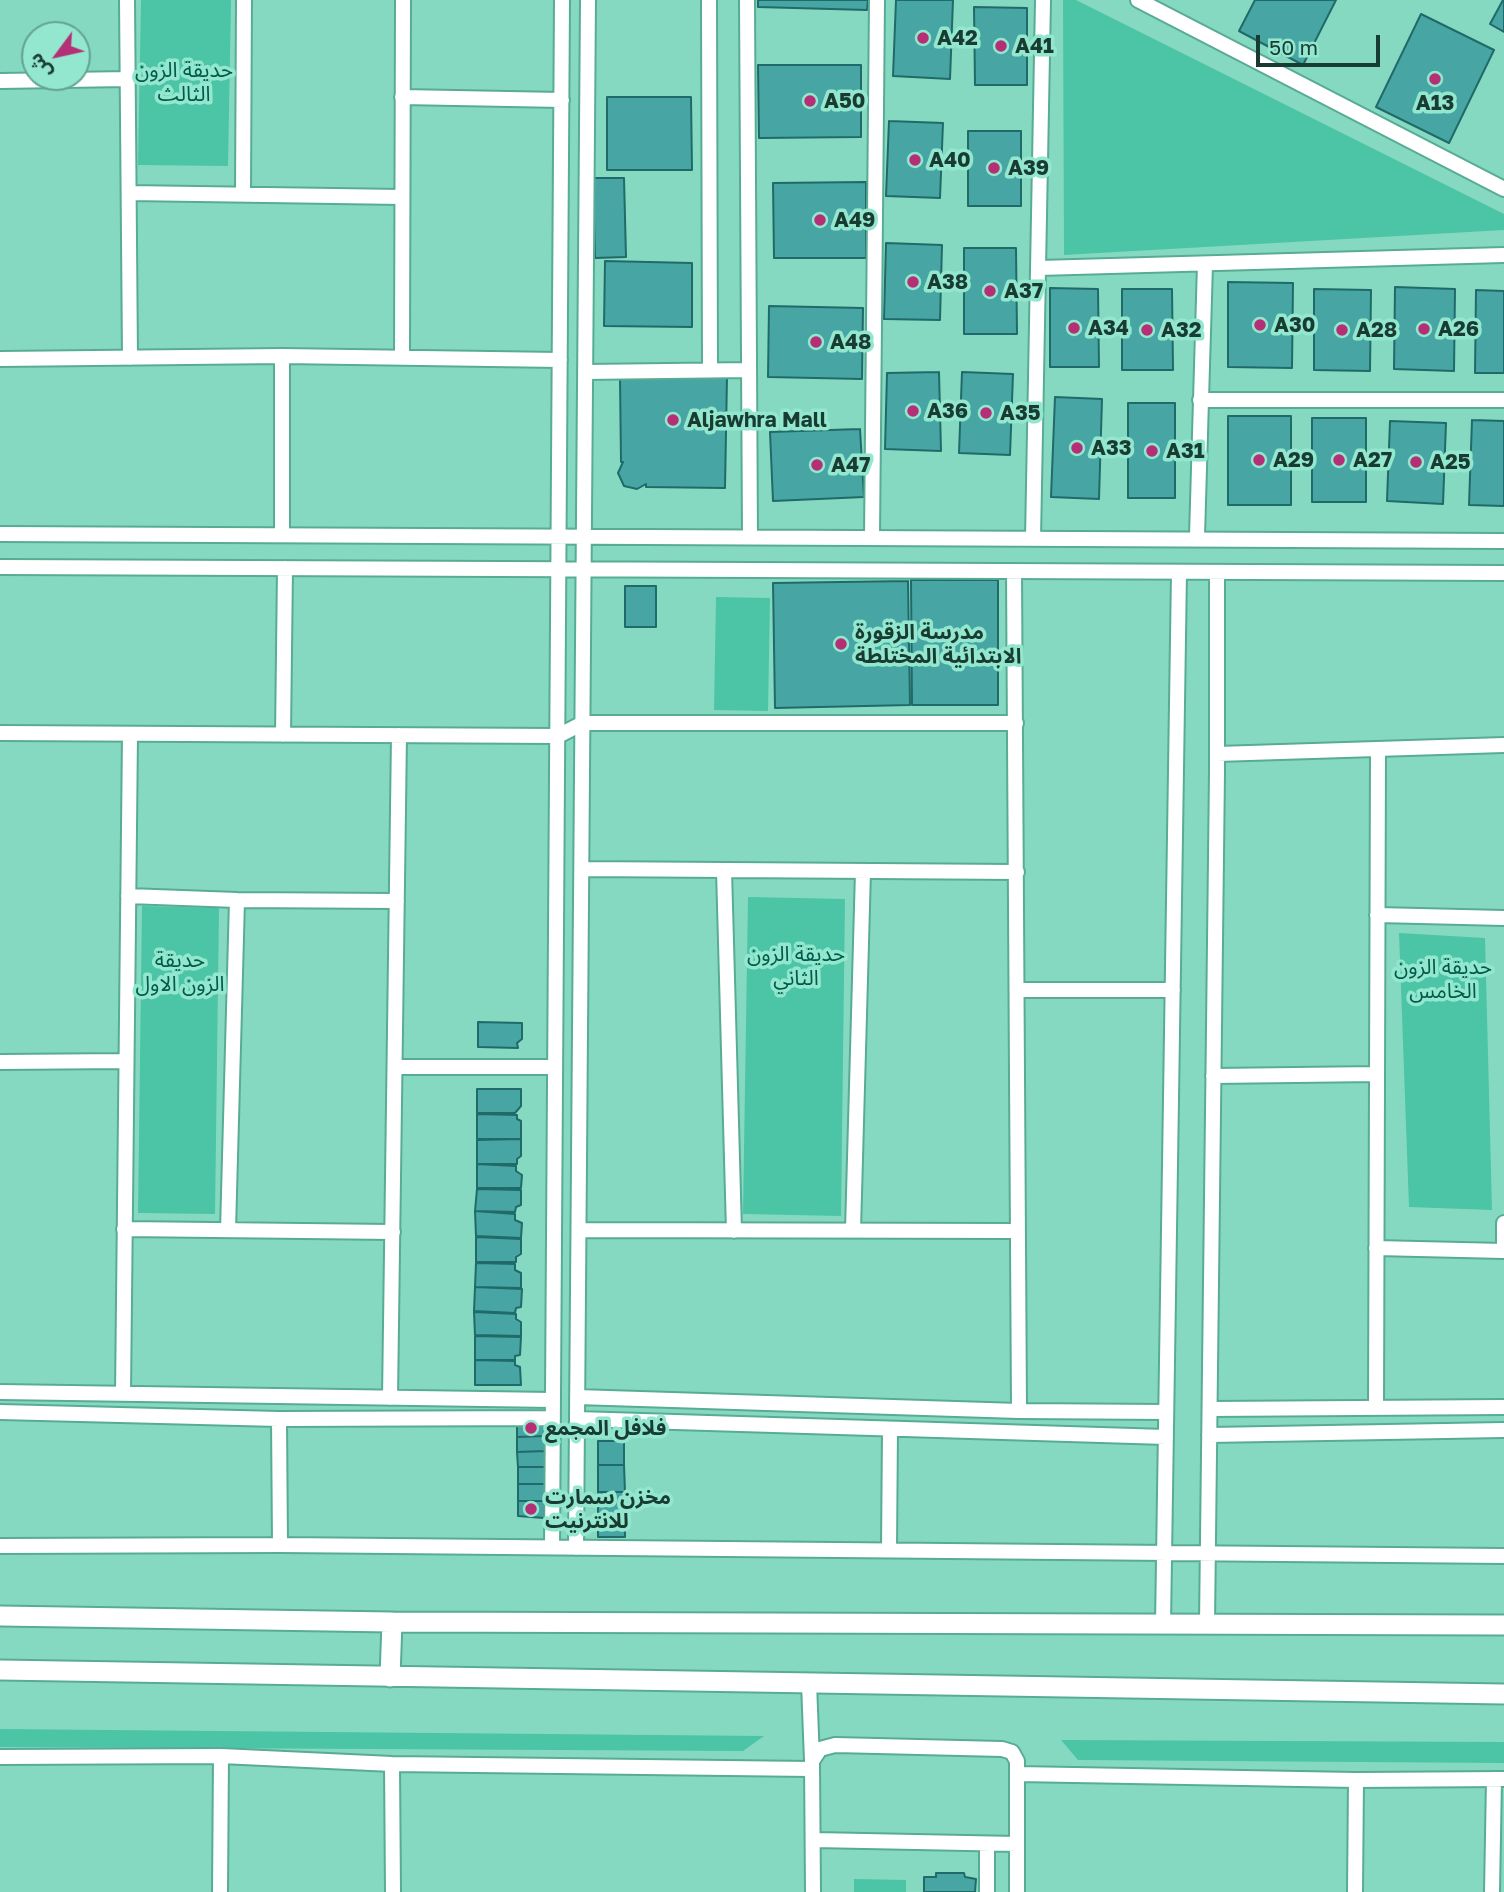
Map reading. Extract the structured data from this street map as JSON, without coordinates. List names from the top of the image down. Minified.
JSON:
{"parks":["حديقة الزون الثالث","حديقة الزون الثاني","حديقة الزون الاول","حديقة الزون الخامس"],"places":["A42","A41","A13","A50","A40","A39","A49","A38","A37","A30","A34","A26","A32","A28","A48","A36","A35","Aljawhra Mall","A33","A31","A29","A27","A25","A47","مدرسة الزقورة الابتدائية المختلطة","فلافل المجمع","مخزن سمارت للانترنيت"],"scale_bar":"50 m","north":"bottom left"}
